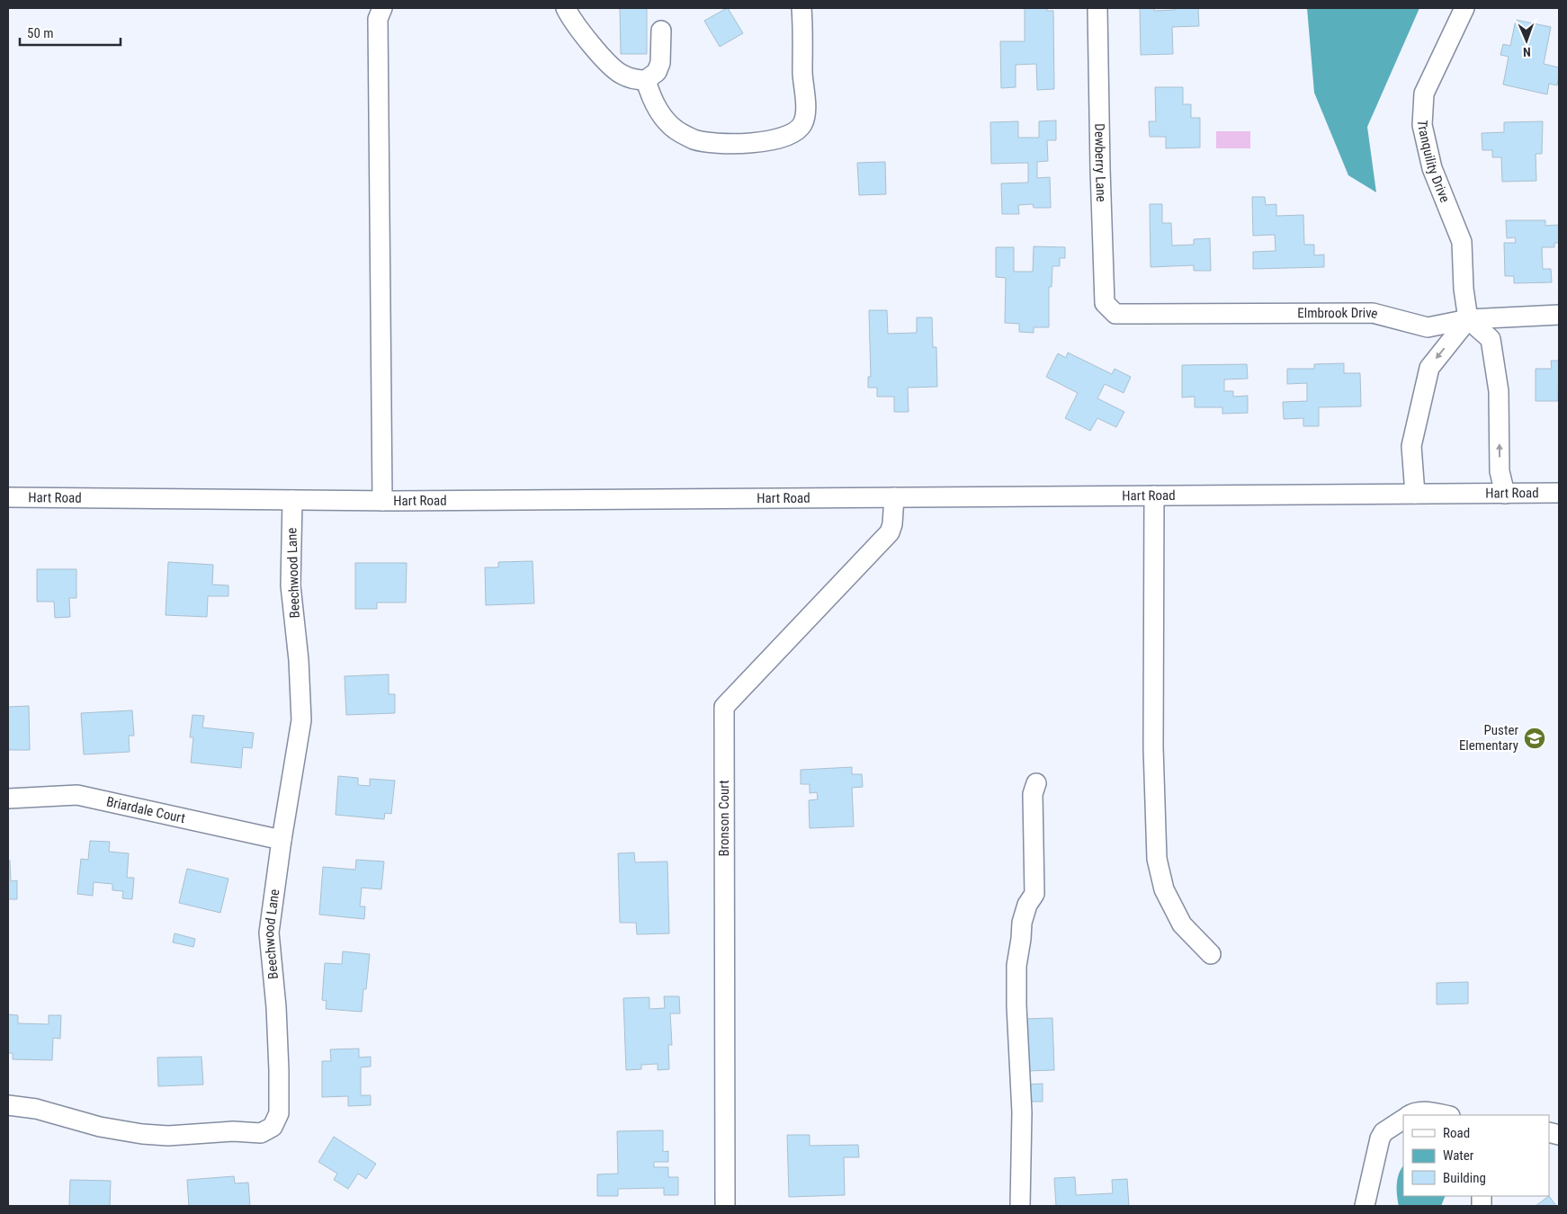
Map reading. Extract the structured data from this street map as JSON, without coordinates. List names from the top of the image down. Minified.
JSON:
{"streets":{"street":["Tranquility Drive","Dewberry Lane","Elmbrook Drive","Hart Road","Beechwood Lane","Briardale Court","Bronson Court"]},"crossings":[["Tranquility Drive","Elmbrook Drive"],["Dewberry Lane","Elmbrook Drive"],["Hart Road","Beechwood Lane"],["Hart Road","Bronson Court"],["Beechwood Lane","Briardale Court"]],"places":{"school or university":["Puster Elementary"]},"legend":["Road","Water","Building"],"scale_bar":"50 m","north":"bottom"}
